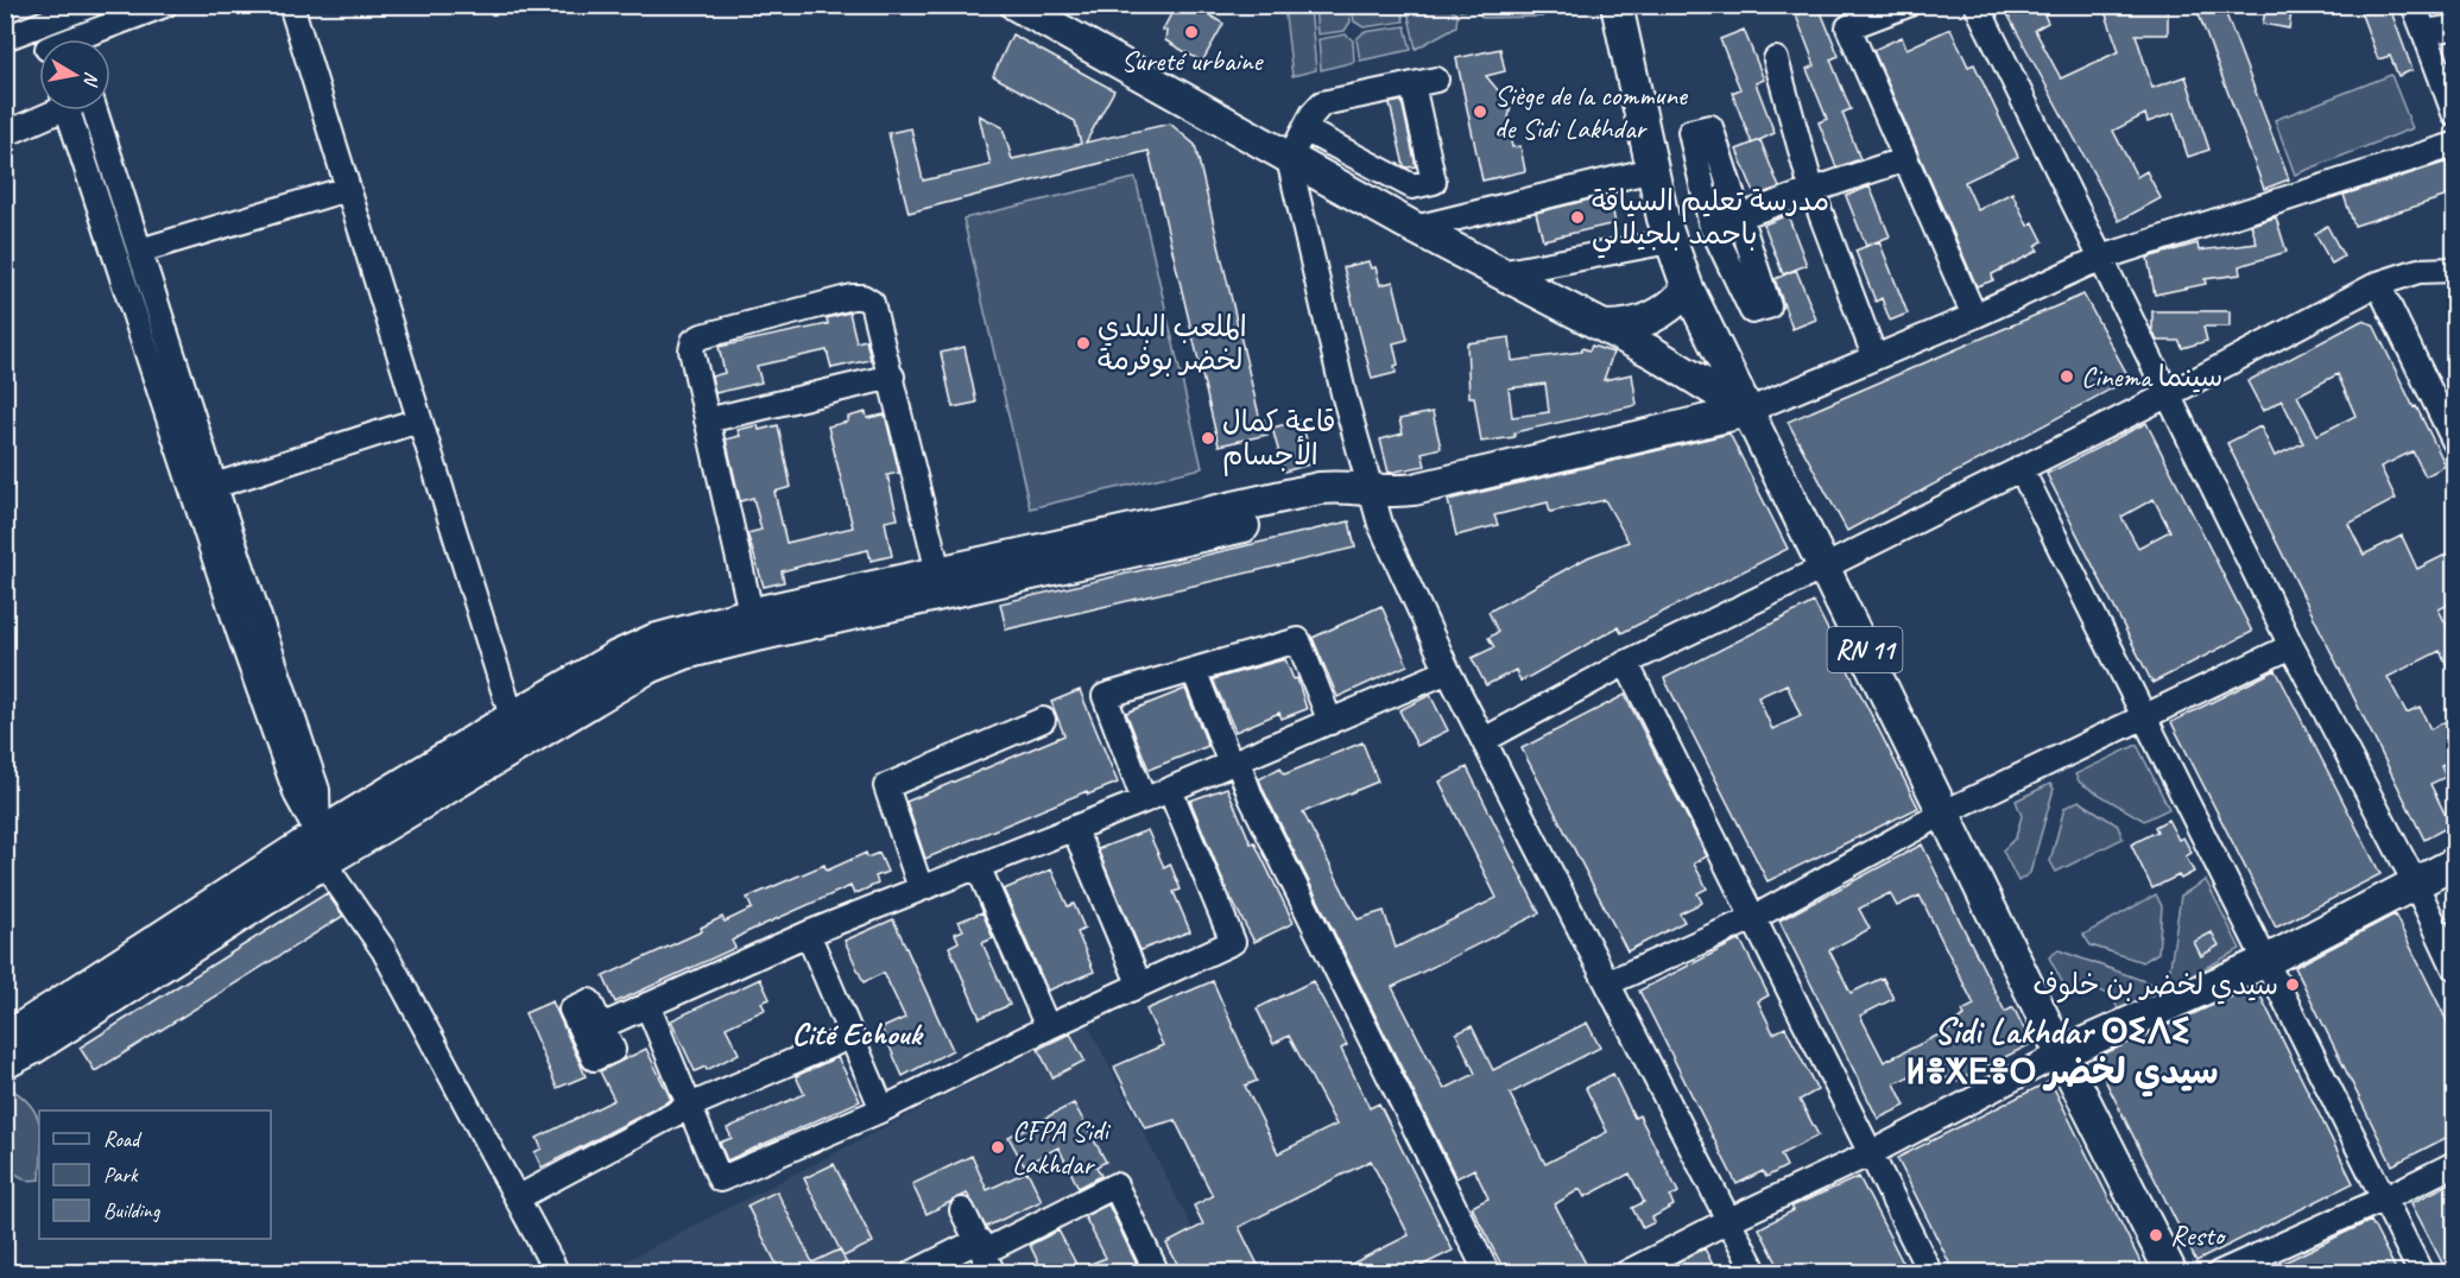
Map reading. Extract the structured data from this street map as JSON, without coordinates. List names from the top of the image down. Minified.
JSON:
{"streets":{"main road":["RN 11"]},"districts":["Sidi Lakhdar ⵙⵉⴷⵉ ⵍⴻⵅⴹⴻⵔ سيدي لخضر","Cité Echouk"],"places":["Sureté urbaine","Siège de la commune de Sidi Lakhdar","مدرسة تعليم السياقة باحمد بلجيلالي","الملعب البلدي لخضر بوفرمة","Cinema سينما","قاعة كمال الأجسام","سيدي لخضر بن خلوف","CFPA Sidi Lakhdar","Resto"],"legend":["Road","Park","Building"],"north":"right"}
